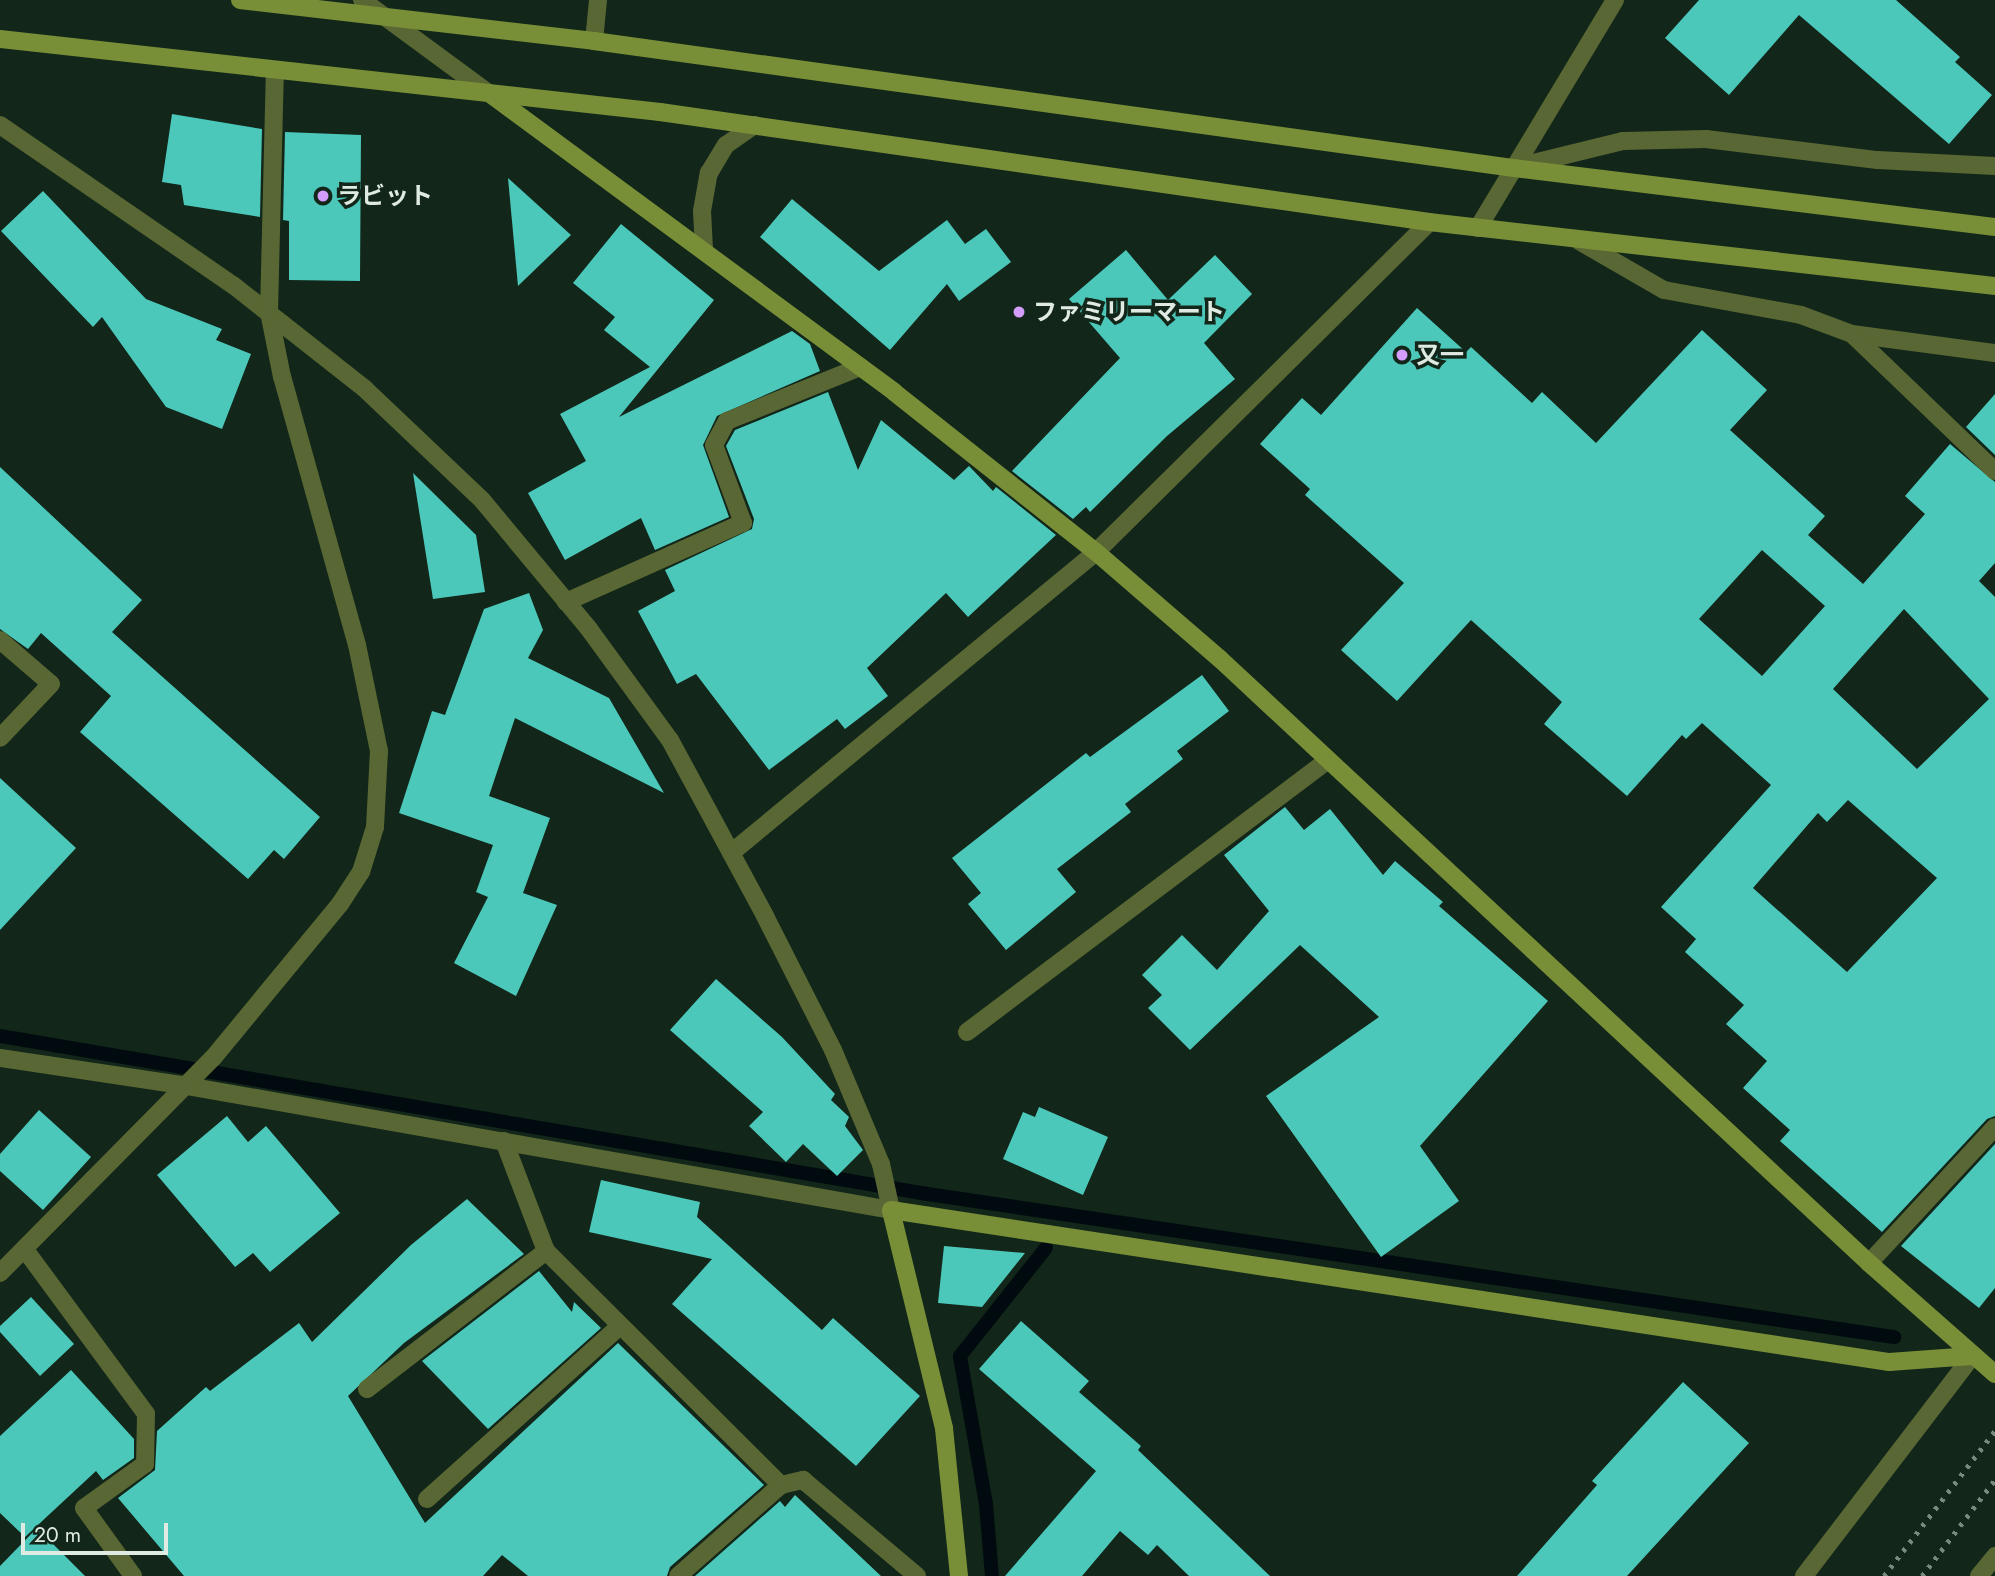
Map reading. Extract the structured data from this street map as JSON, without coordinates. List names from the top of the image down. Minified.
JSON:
{"places":["ラビット","ファミリーマート","又一"],"scale_bar":"20 m"}
